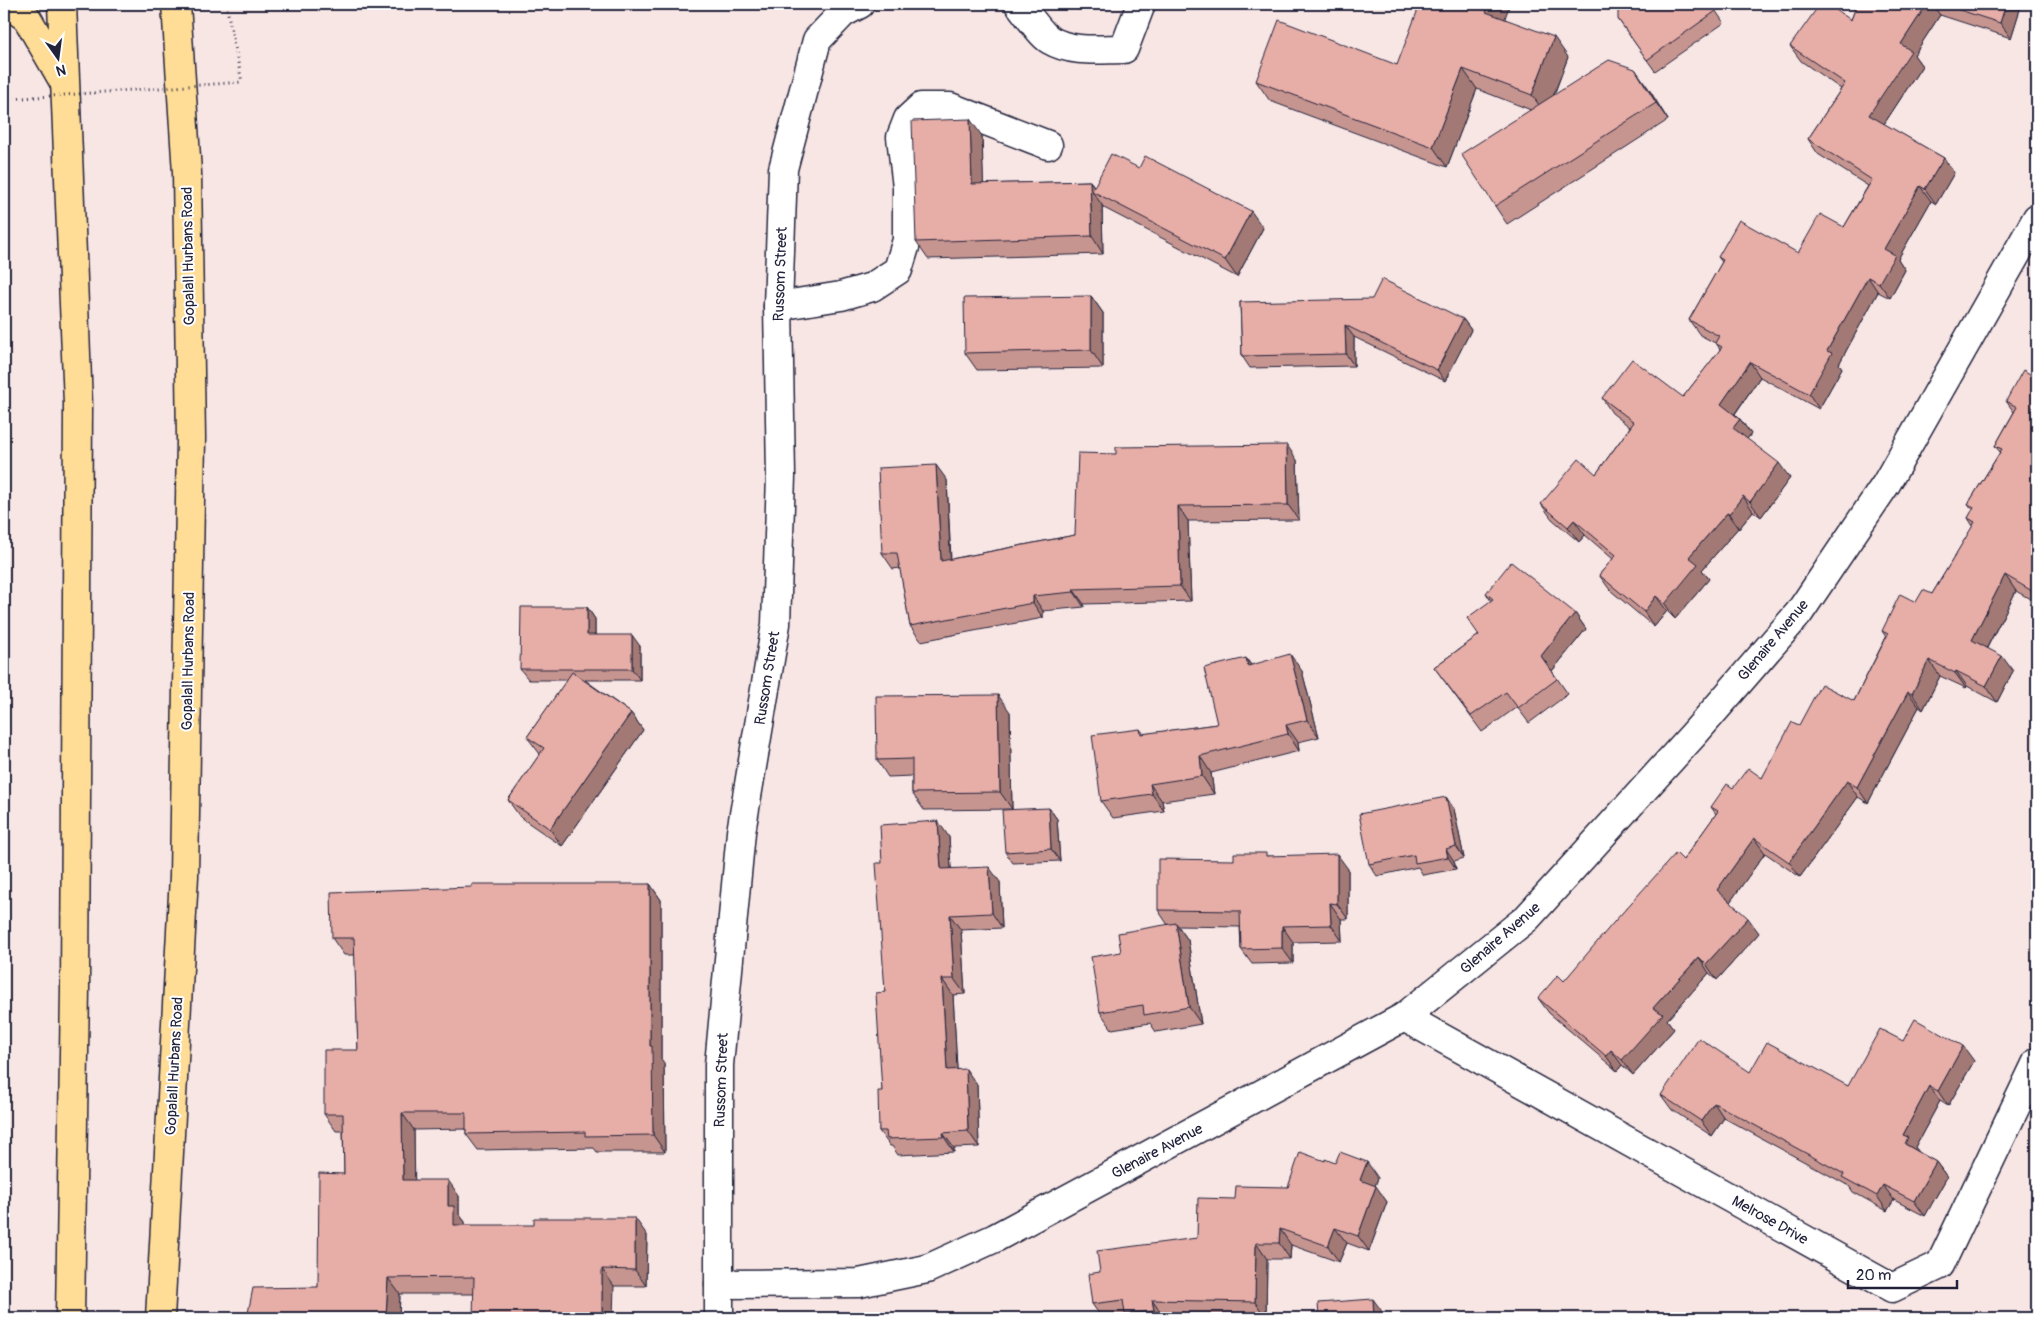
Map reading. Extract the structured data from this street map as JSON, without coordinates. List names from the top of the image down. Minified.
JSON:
{"streets":{"main road":["Gopalall Hurbans Road"],"street":["Russom Street","Glenaire Avenue","Melrose Drive"]},"crossings":[["Russom Street","Glenaire Avenue"],["Glenaire Avenue","Melrose Drive"]],"scale_bar":"20 m","north":"bottom"}
